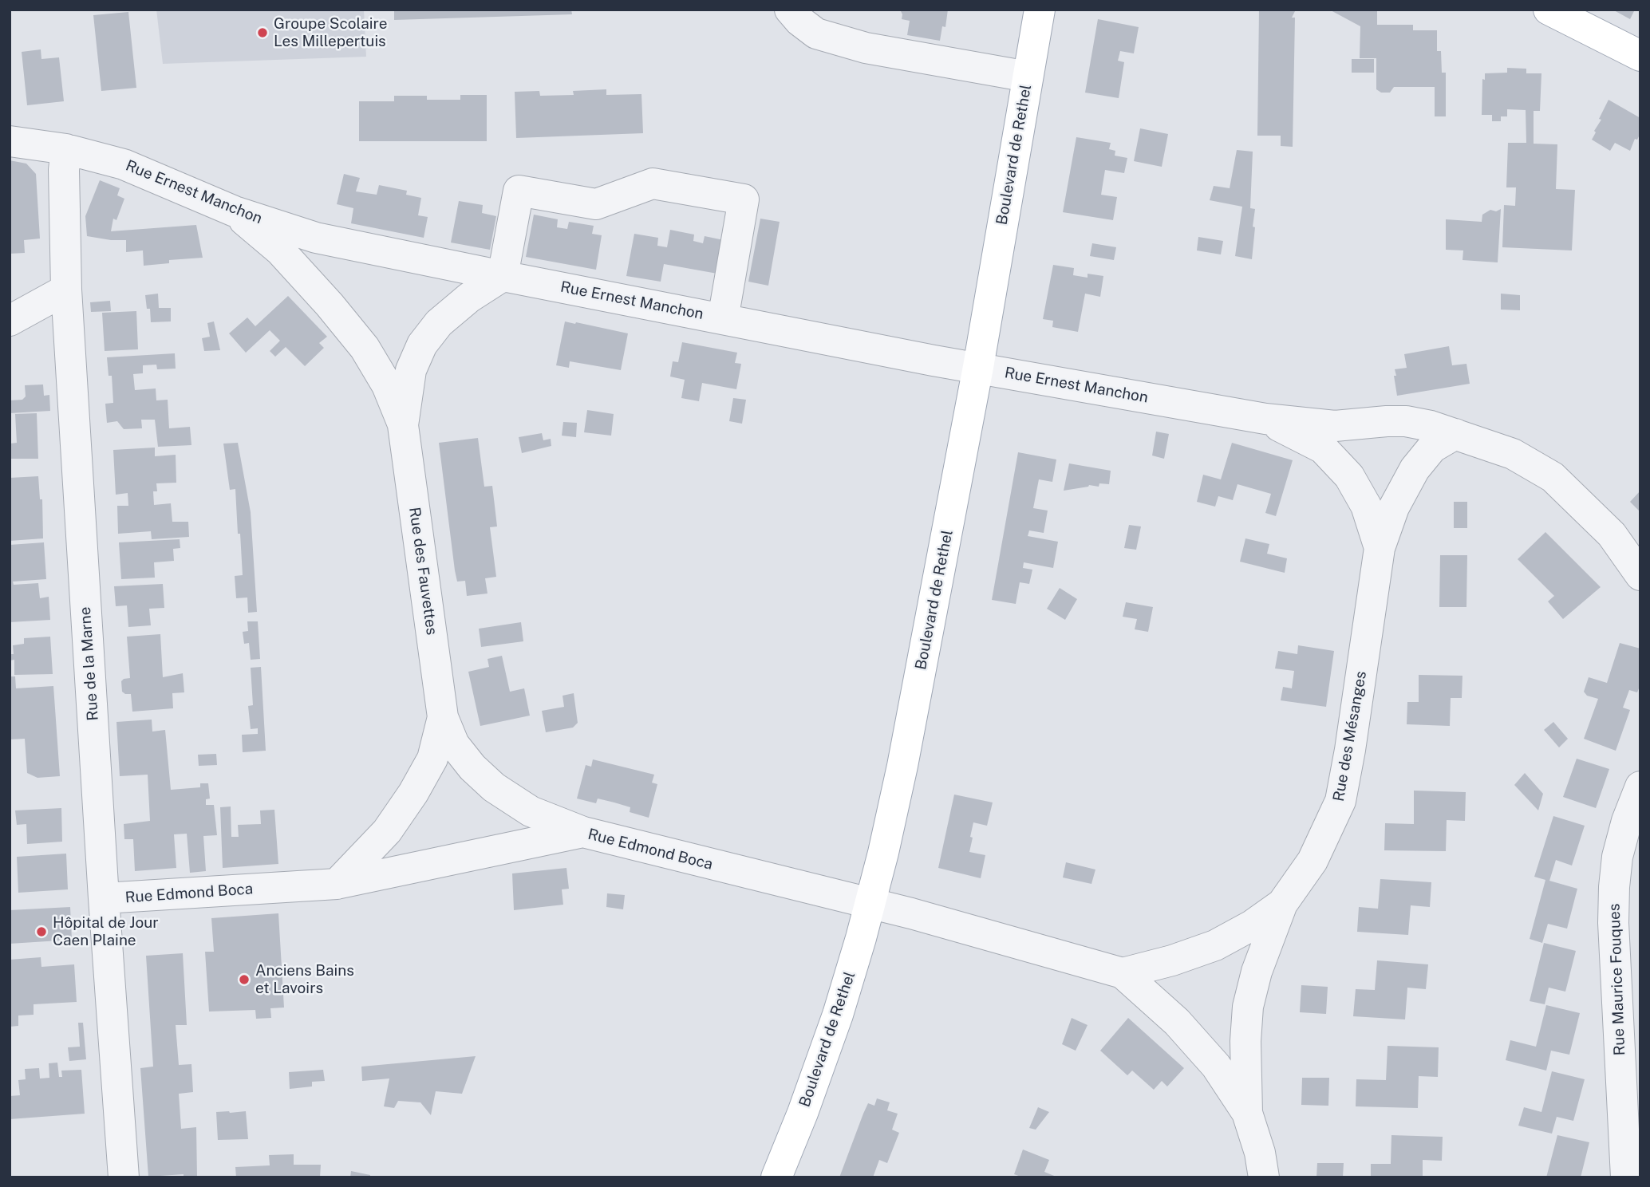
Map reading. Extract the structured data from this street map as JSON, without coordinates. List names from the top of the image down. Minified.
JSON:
{"streets":{"main road":["Boulevard de Rethel"],"street":["Rue Ernest Manchon","Rue des Fauvettes","Rue de la Marne","Rue des Mésanges","Rue Edmond Boca","Rue Maurice Fouques"]},"crossings":[["Boulevard de Rethel","Rue Ernest Manchon"],["Boulevard de Rethel","Rue Edmond Boca"],["Rue Ernest Manchon","Rue des Fauvettes"],["Rue Ernest Manchon","Rue de la Marne"],["Rue Ernest Manchon","Rue des Mésanges"],["Rue des Fauvettes","Rue Edmond Boca"],["Rue de la Marne","Rue Edmond Boca"],["Rue des Mésanges","Rue Edmond Boca"]],"places":["Groupe Scolaire Les Millepertuis","Hôpital de Jour Caen Plaine","Anciens Bains et Lavoirs"]}
